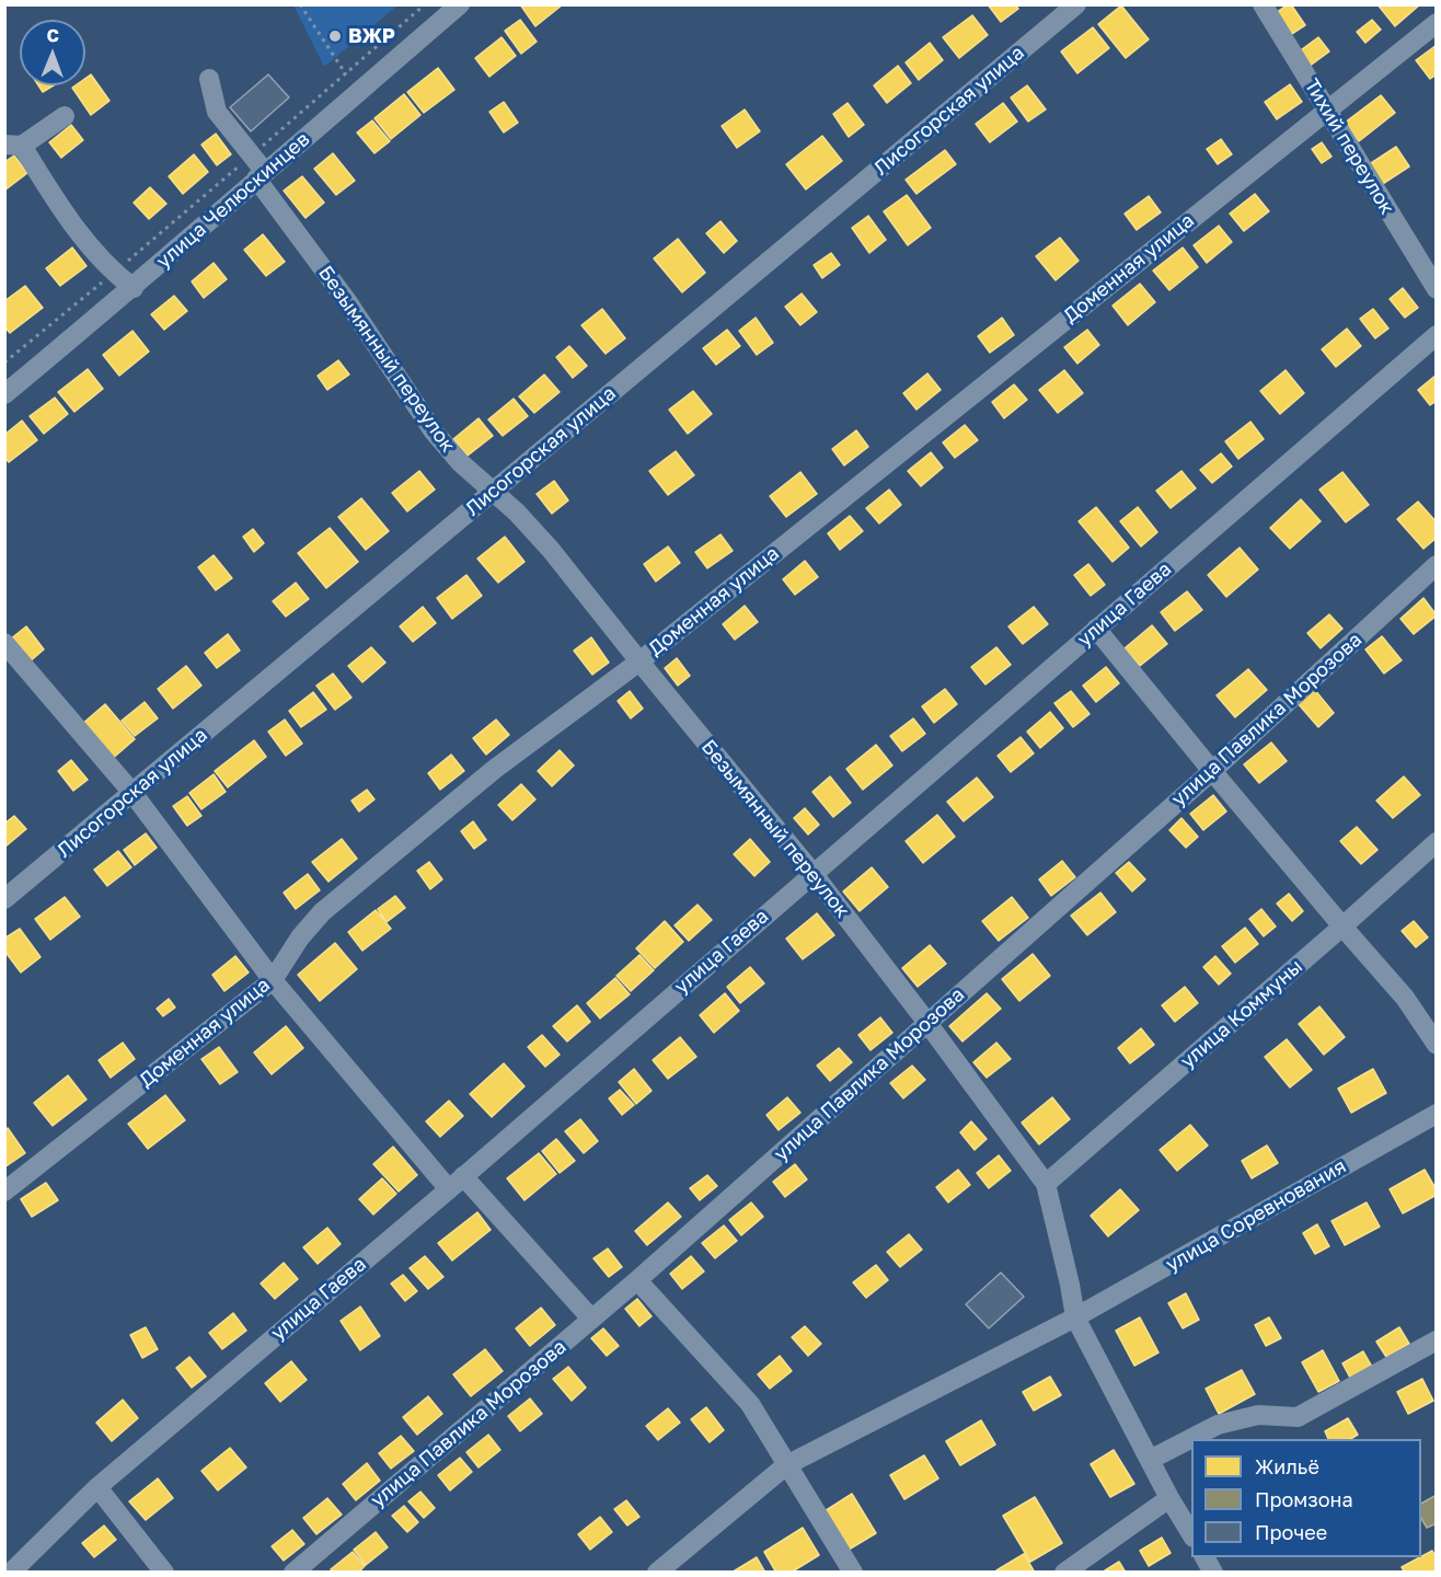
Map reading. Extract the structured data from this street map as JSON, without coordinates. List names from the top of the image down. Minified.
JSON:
{"streets":{"street":["Лисогорская улица","Тихий переулок","улица Челюскинцев","Доменная улица","Безымянный переулок","улица Гаева","улица Павлика Морозова","улица Коммуны","улица Соревнования"]},"crossings":[["Лисогорская улица","Безымянный переулок"],["Тихий переулок","Доменная улица"],["улица Челюскинцев","Безымянный переулок"],["Доменная улица","Безымянный переулок"],["Безымянный переулок","улица Гаева"],["Безымянный переулок","улица Павлика Морозова"],["Безымянный переулок","улица Коммуны"],["Безымянный переулок","улица Соревнования"]],"places":["ВЖР"],"legend":["Жильё","Промзона","Прочее"],"north":"top"}
